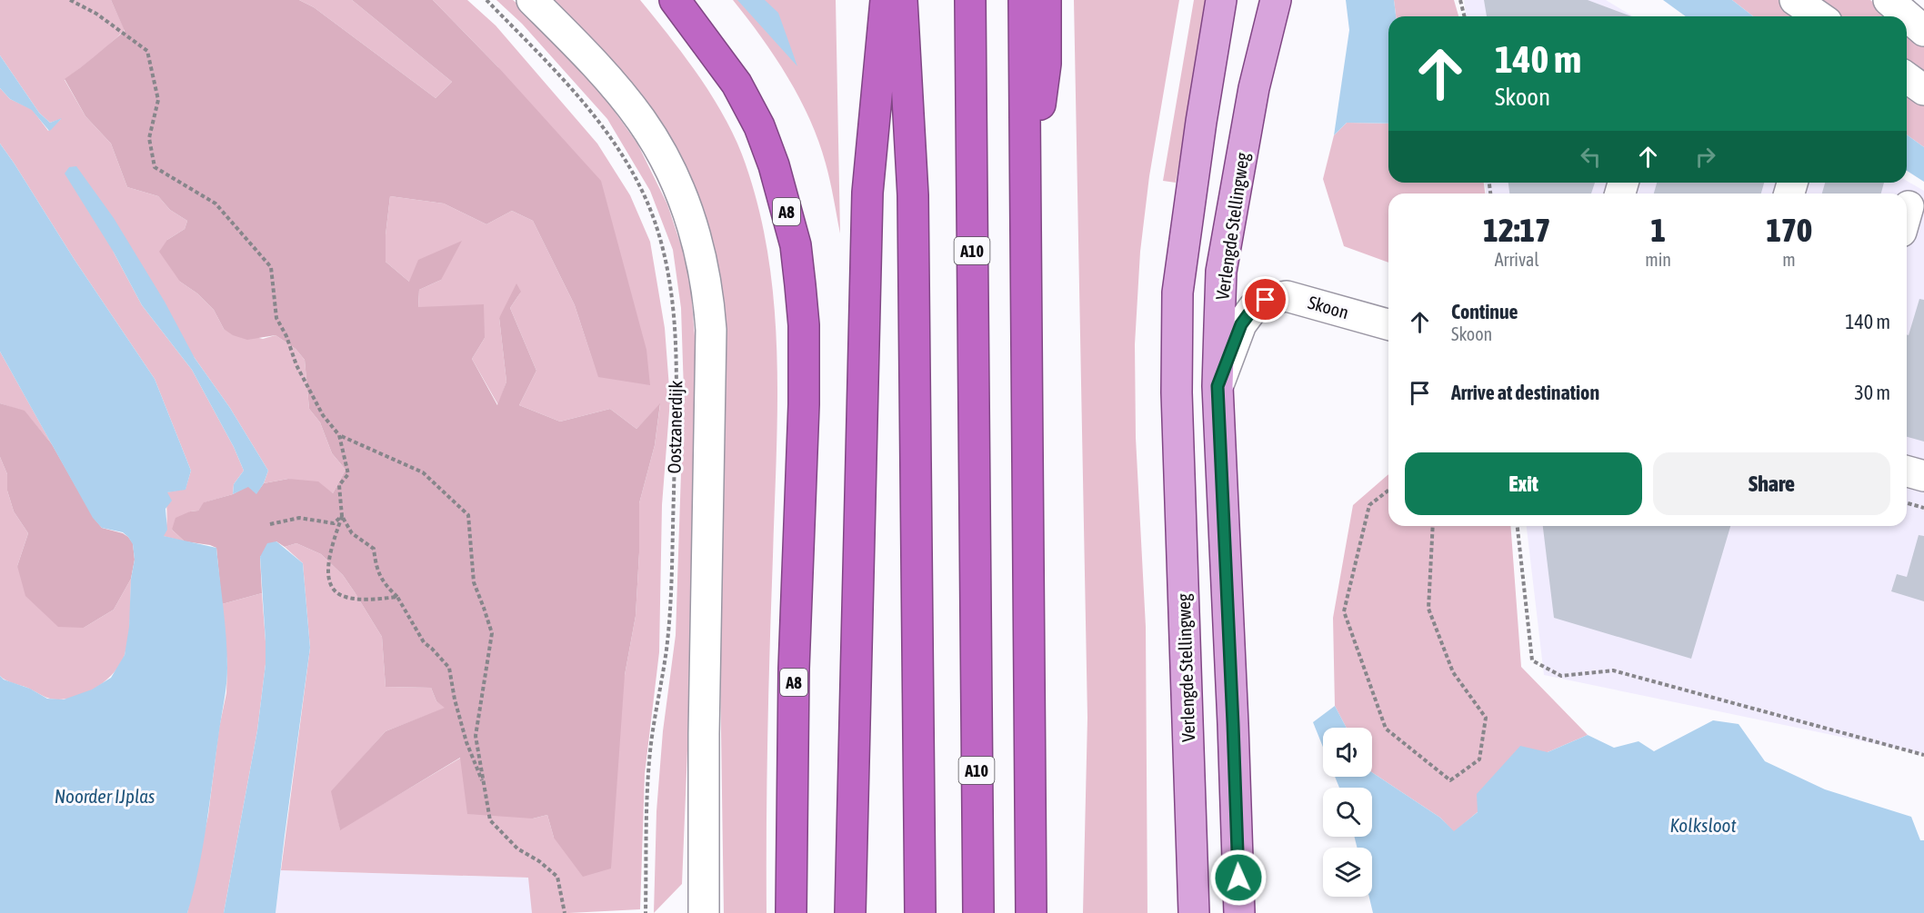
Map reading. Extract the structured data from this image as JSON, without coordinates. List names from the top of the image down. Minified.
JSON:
{"streets":{"highway":["A8","A10"],"main road":["Verlengde Stellingweg"],"street":["Skoon","Oostzanerdijk"]},"crossings":[["Verlengde Stellingweg","Skoon"]],"water":["Noorder IJplas","Kolksloot"],"page":{"turn":["140 m","Skoon"],"eta":["12:17","Arrival","1","min","170","m"],"list":[{"name":"Continue","note":"Skoon","value":"140 m"},{"name":"Arrive at destination","value":"30 m"}],"buttons":["Exit","Share"]}}
